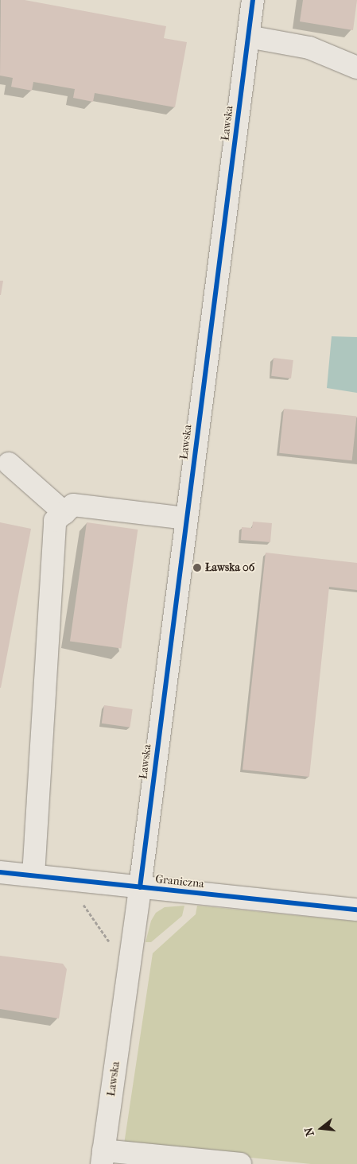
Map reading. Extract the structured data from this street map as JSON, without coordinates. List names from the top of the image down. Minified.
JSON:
{"streets":{"street":["Ławska","Graniczna"]},"crossings":[["Ławska","Graniczna"]],"places":["Ławska 06"],"north":"left"}
